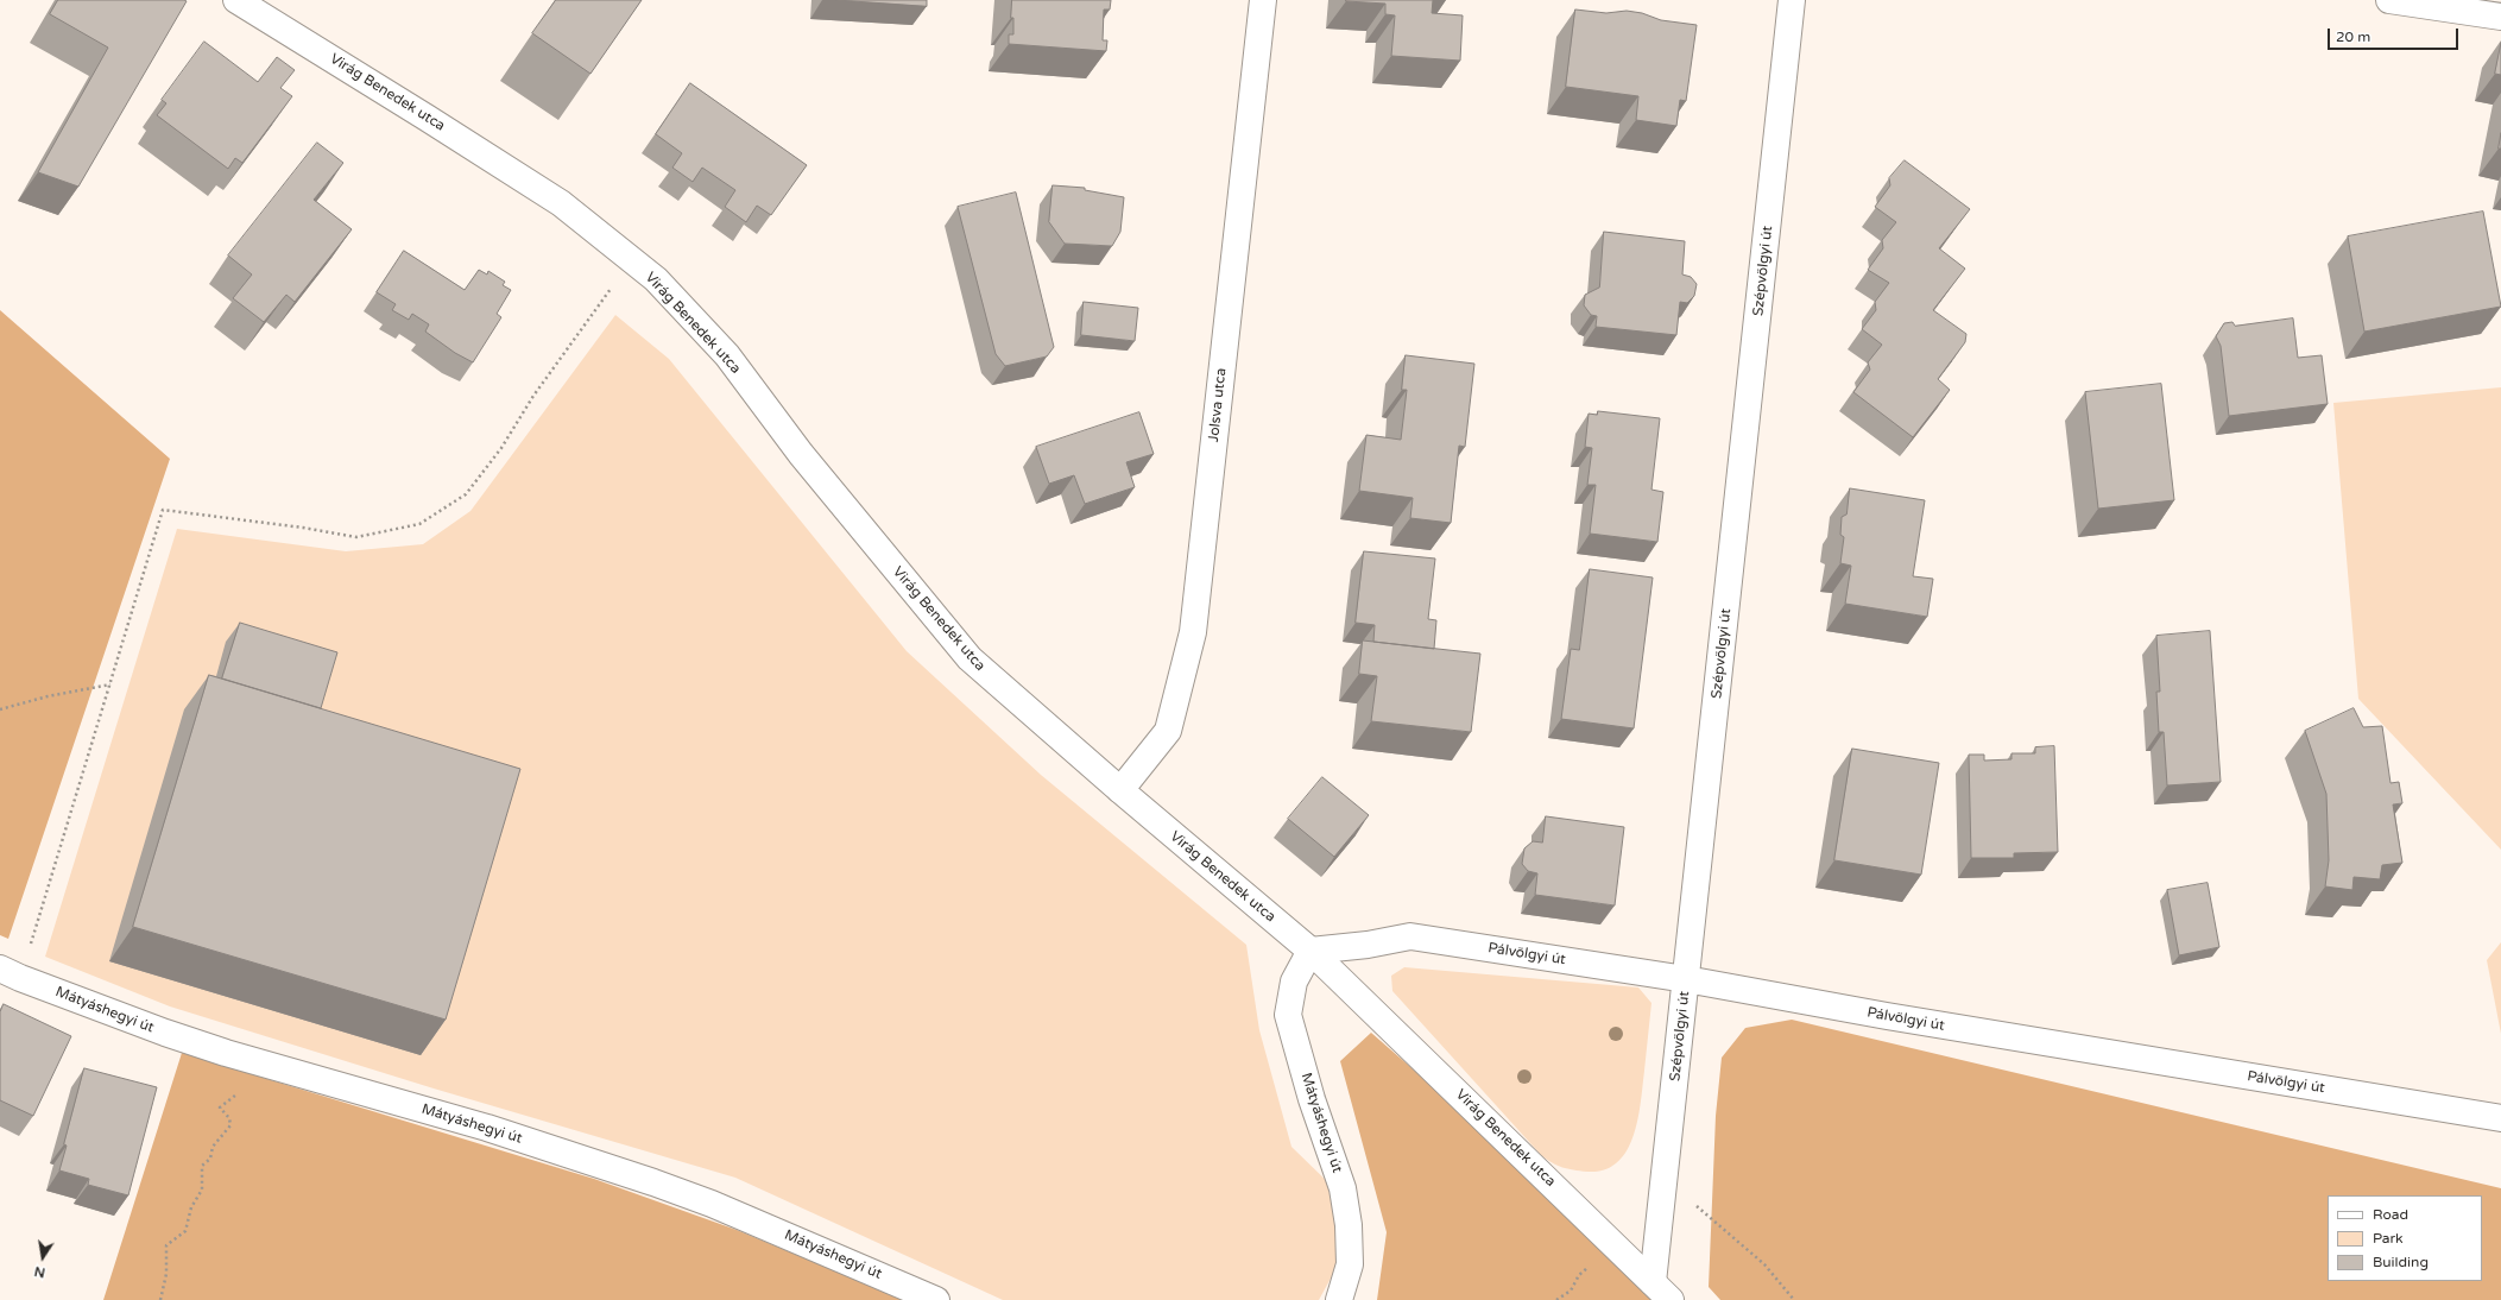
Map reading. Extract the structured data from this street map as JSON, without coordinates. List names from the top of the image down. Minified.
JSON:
{"streets":{"street":["Virág Benedek utca","Szépvölgyi út","Jolsva utca","Pálvölgyi út","Mátyáshegyi út"]},"crossings":[["Virág Benedek utca","Szépvölgyi út"],["Virág Benedek utca","Jolsva utca"],["Virág Benedek utca","Pálvölgyi út"],["Virág Benedek utca","Mátyáshegyi út"],["Szépvölgyi út","Pálvölgyi út"],["Pálvölgyi út","Mátyáshegyi út"]],"legend":["Road","Park","Building"],"scale_bar":"20 m","north":"bottom"}
